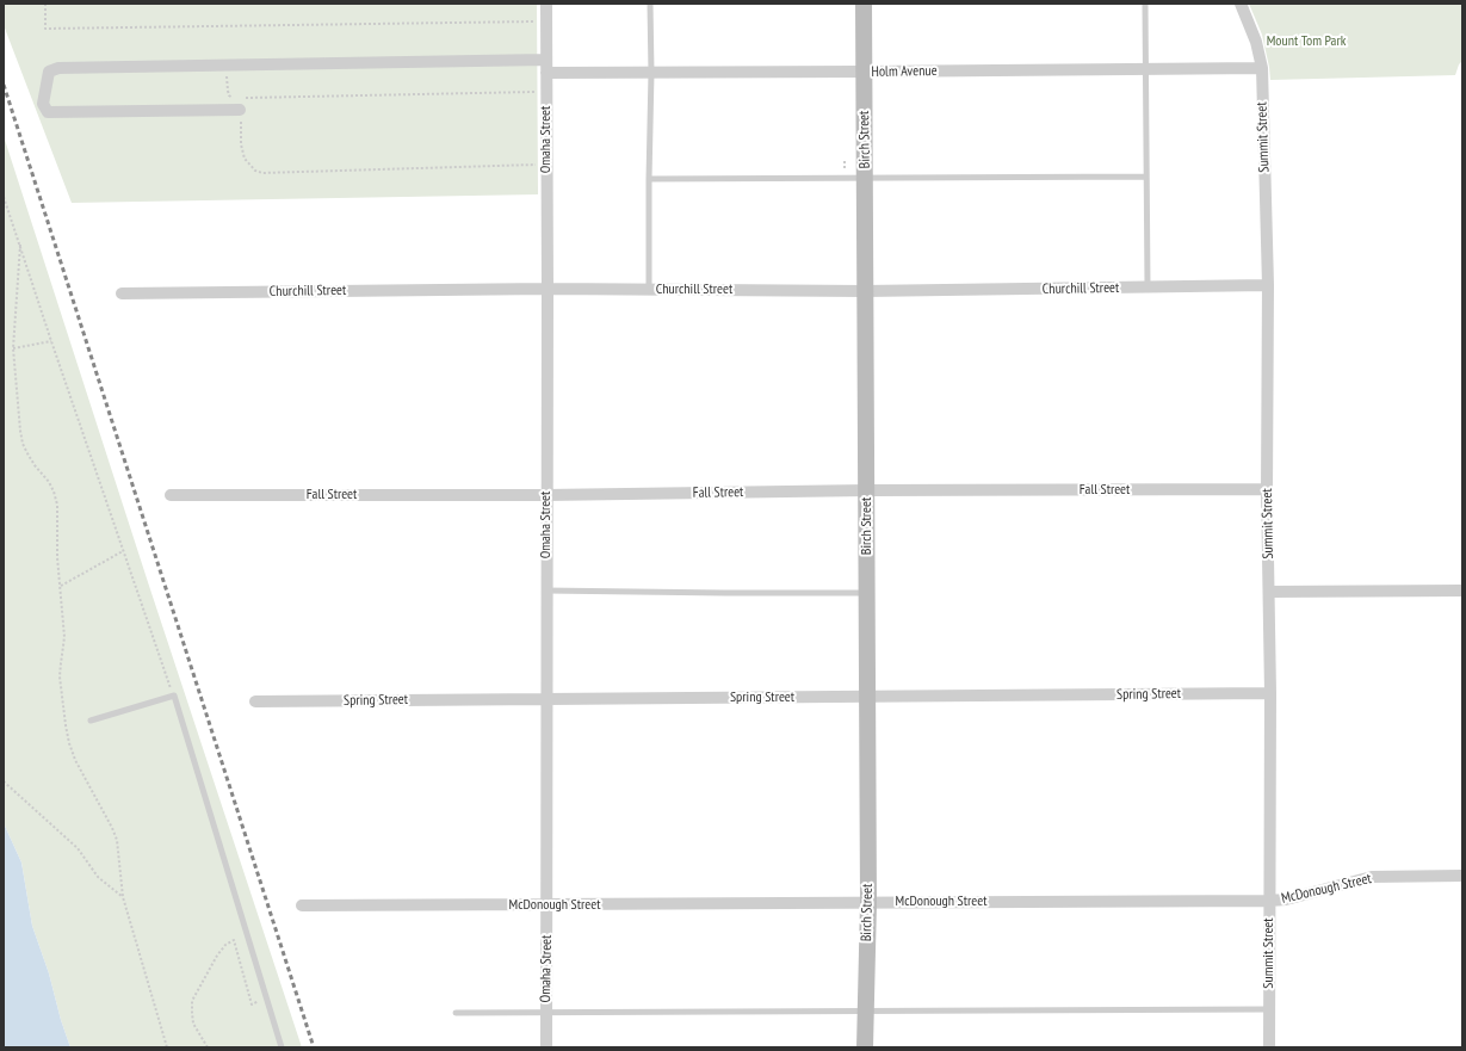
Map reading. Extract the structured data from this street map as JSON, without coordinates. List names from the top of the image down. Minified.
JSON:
{"streets":{"main road":["Birch Street"],"street":["Holm Avenue","Summit Street","Omaha Street","Churchill Street","Fall Street","Spring Street","McDonough Street"]},"crossings":[["Holm Avenue","Summit Street"],["Holm Avenue","Omaha Street"],["Holm Avenue","Birch Street"],["Summit Street","Churchill Street"],["Summit Street","Fall Street"],["Summit Street","Spring Street"],["Summit Street","McDonough Street"],["Omaha Street","Churchill Street"],["Omaha Street","Fall Street"],["Omaha Street","Spring Street"],["Omaha Street","McDonough Street"],["Birch Street","Churchill Street"],["Birch Street","Fall Street"],["Birch Street","Spring Street"],["Birch Street","McDonough Street"]],"parks":["Mount Tom Park"]}
